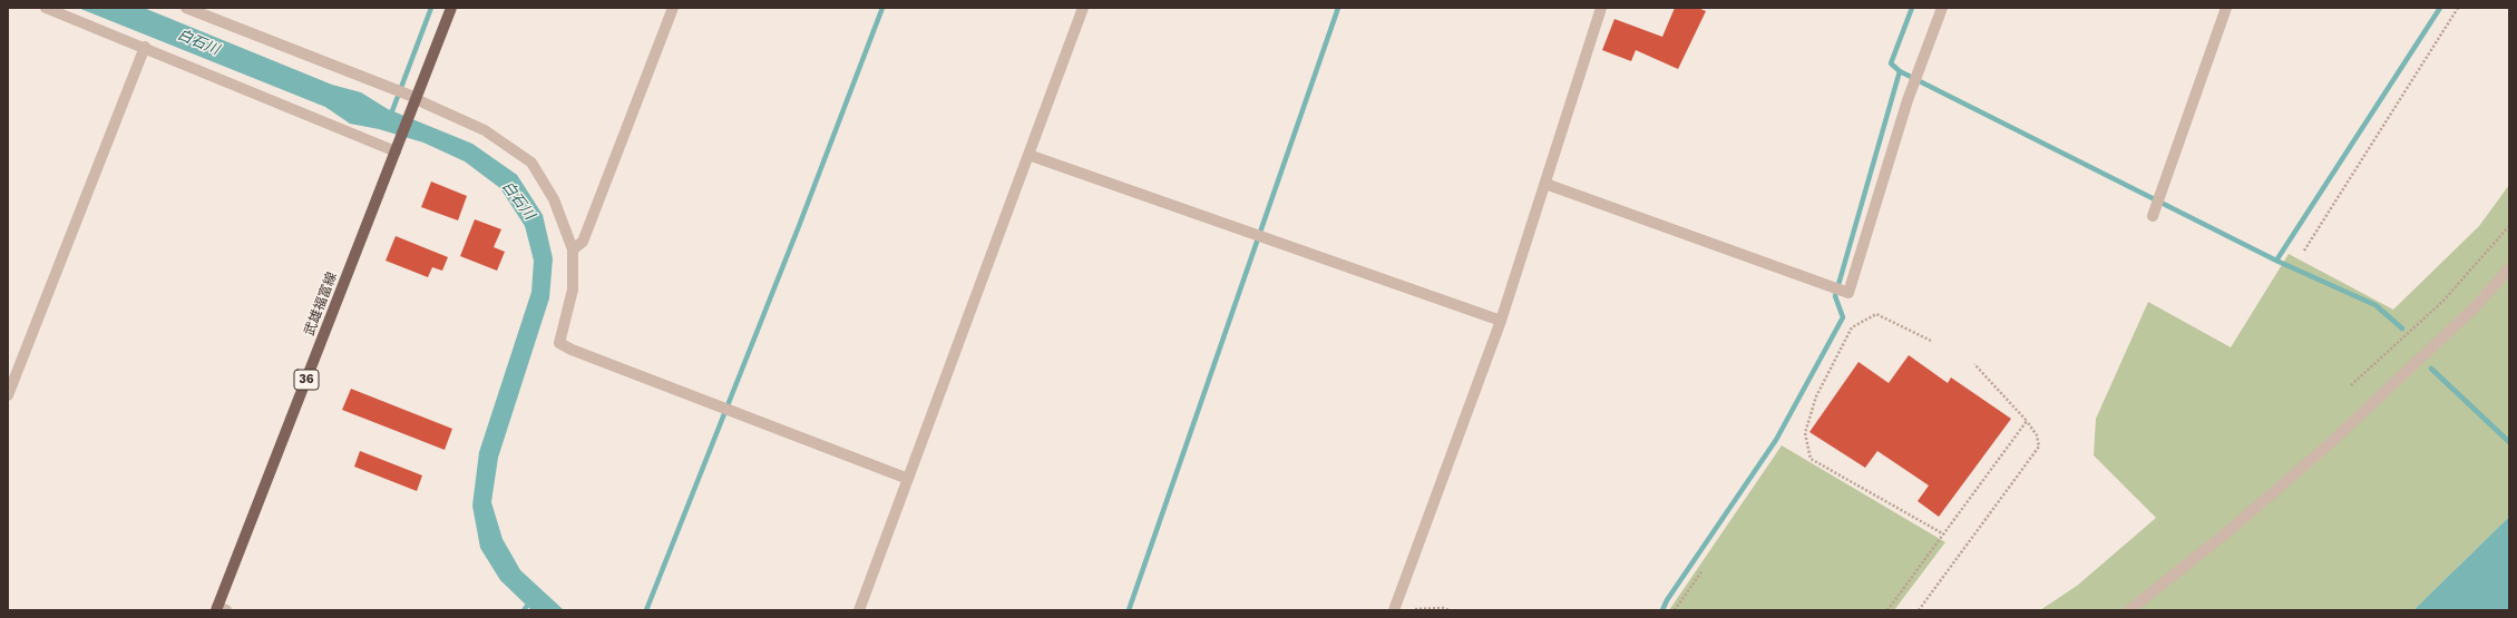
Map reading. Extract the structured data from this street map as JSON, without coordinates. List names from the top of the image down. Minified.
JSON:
{"streets":{"main road":["武雄福富線","36"]},"water":["白石川"]}
